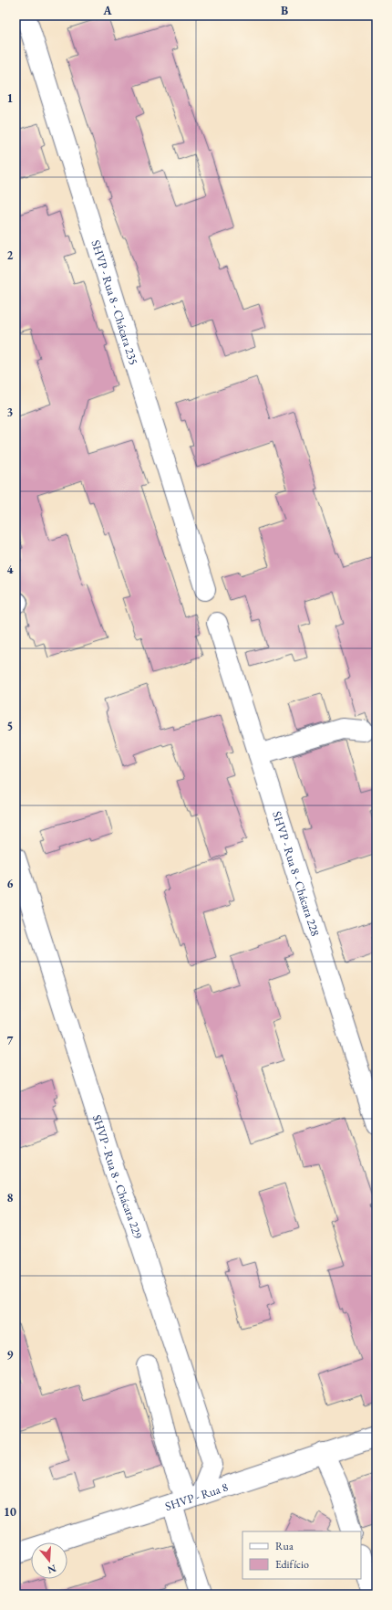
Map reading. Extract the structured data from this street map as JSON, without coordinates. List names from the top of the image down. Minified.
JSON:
{"streets":{"street":["SHVP - Rua 8 - Chácara 235","SHVP - Rua 8 - Chácara 228","SHVP - Rua 8 - Chácara 229","SHVP - Rua 8"]},"crossings":[["SHVP - Rua 8 - Chácara 229","SHVP - Rua 8"]],"legend":["Rua","Edifício"],"north":"bottom","grid":{"columns":["A","B"],"rows":["1","2","3","4","5","6","7","8","9","10"]}}
